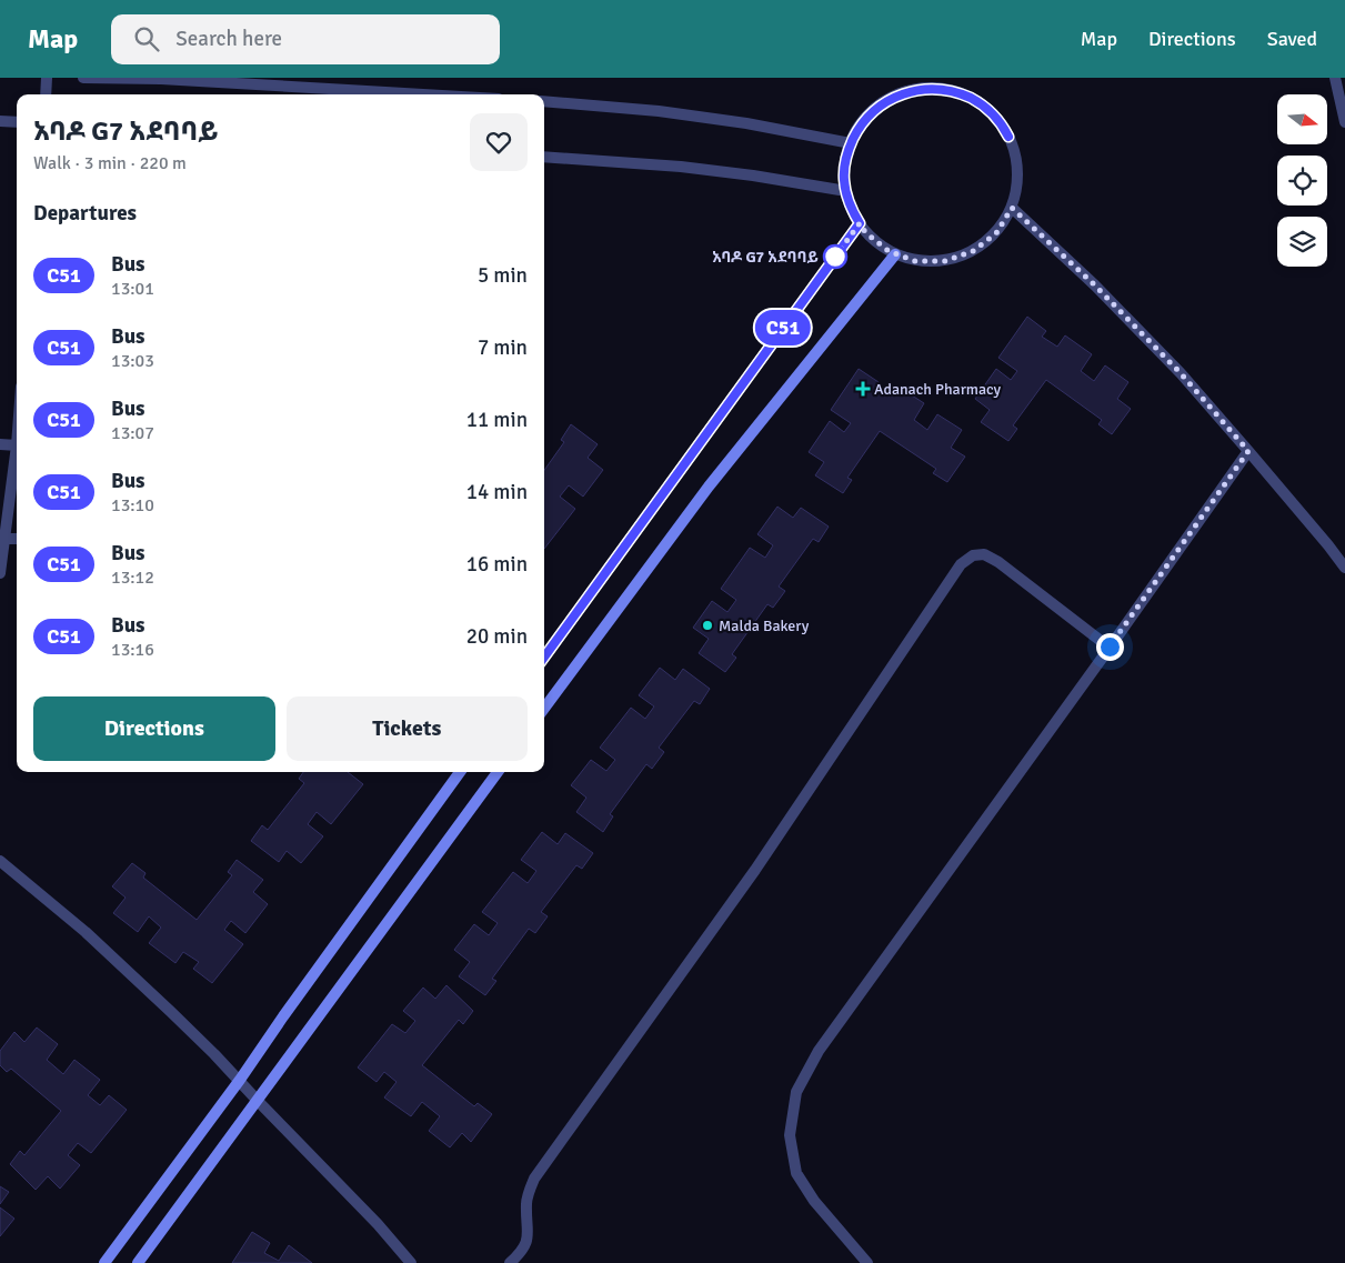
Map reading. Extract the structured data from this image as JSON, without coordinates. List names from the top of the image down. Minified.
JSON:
{"places":{"other":["አባዶ G7 አደባባይ","Malda Bakery"],"health":["Adanach Pharmacy"]},"lines":["bus line C51"],"north":"right","page":{"header":"Map","search":"Search here","nav":["Map","Directions","Saved"],"on_map":"C51","heading":[["አባዶ G7 አደባባይ","Walk · 3 min · 220 m"],"Departures"],"list":[{"mark":"C51","name":"Bus","note":"13:01","value":"5 min"},{"mark":"C51","name":"Bus","note":"13:03","value":"7 min"},{"mark":"C51","name":"Bus","note":"13:07","value":"11 min"},{"mark":"C51","name":"Bus","note":"13:10","value":"14 min"},{"mark":"C51","name":"Bus","note":"13:12","value":"16 min"},{"mark":"C51","name":"Bus","note":"13:16","value":"20 min"}],"buttons":["Directions","Tickets"]}}
